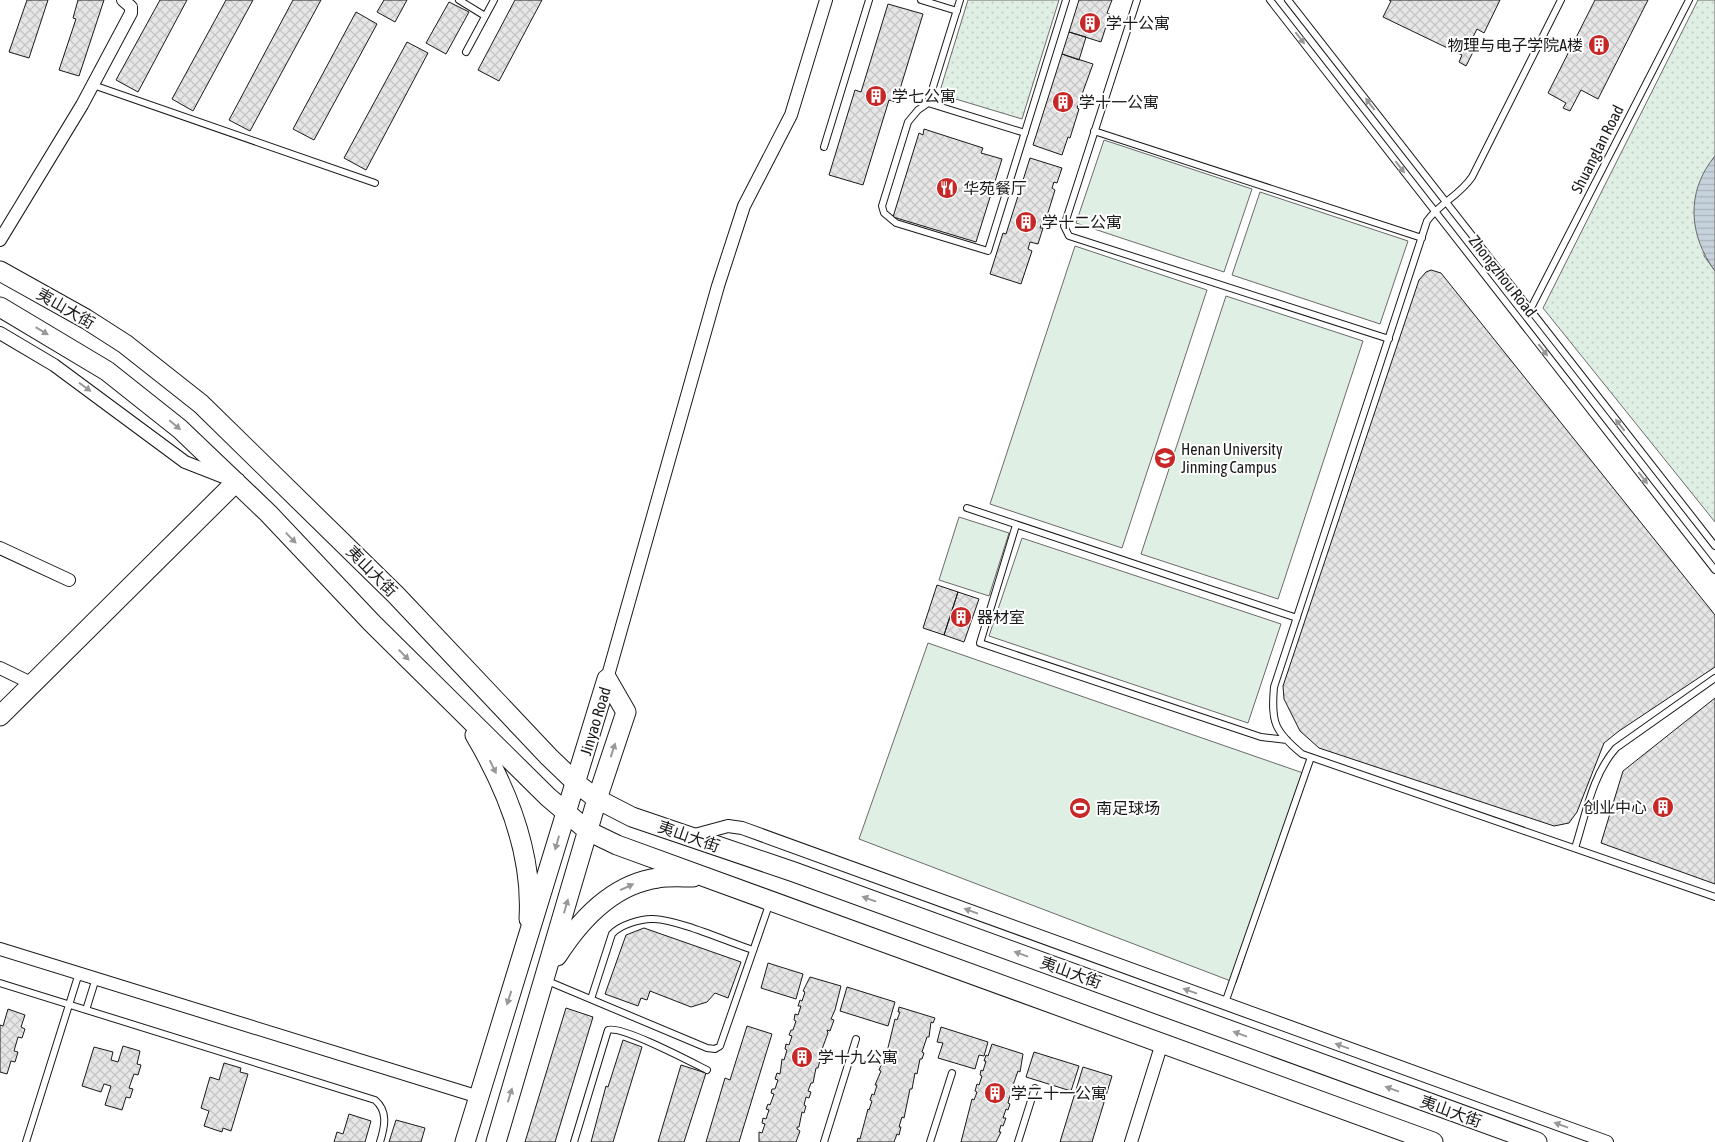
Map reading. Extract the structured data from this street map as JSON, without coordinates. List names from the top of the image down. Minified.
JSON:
{"streets":{"main road":["夷山大街","Jinyao Road"],"lane":["Shuanglan Road","Zhongzhou Road"]},"crossings":[["Shuanglan Road","Zhongzhou Road"],["夷山大街","Jinyao Road"]],"places":{"building":["学十公寓","物理与电子学院A楼","学七公寓","学十一公寓","学十二公寓","器材室","创业中心","学十九公寓","学二十一公寓"],"restaurant":["华苑餐厅"],"school or university":["Henan University Jinming Campus"],"sports":["南足球场"]}}
